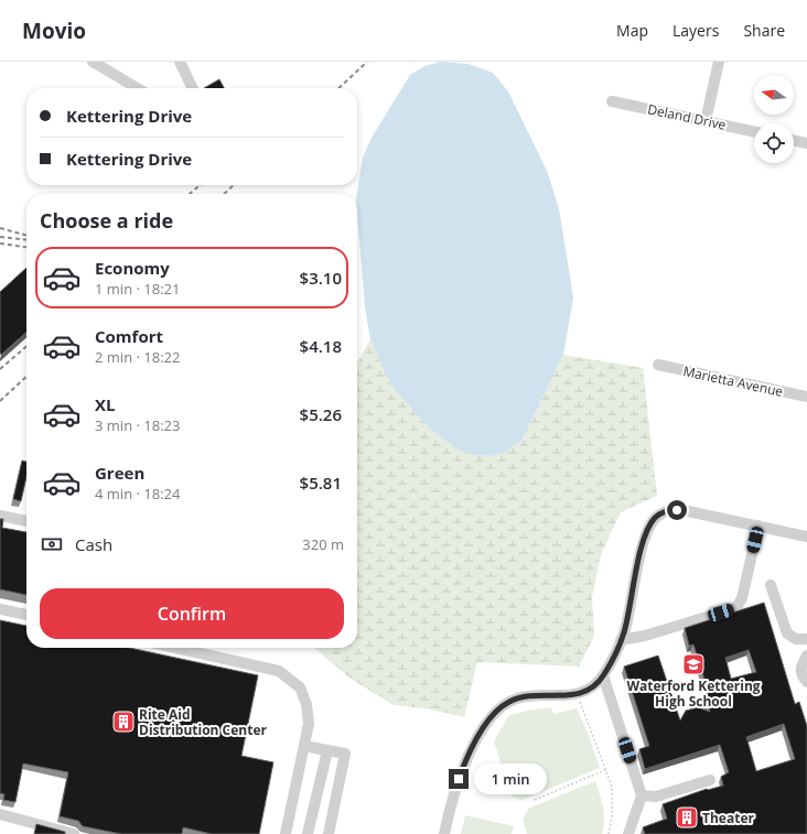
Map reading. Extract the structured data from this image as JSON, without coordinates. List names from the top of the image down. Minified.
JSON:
{"streets":{"street":["Deland Drive","Marietta Avenue"]},"places":{"school or university":["Waterford Kettering High School"],"building":["Rite Aid Distribution Center","Theater"]},"north":"left","page":{"header":"Movio","nav":["Map","Layers","Share"],"banner":["Kettering Drive","Kettering Drive"],"heading":"Choose a ride","list":[{"name":"Economy","note":"1 min · 18:21","value":"$3.10"},{"name":"Comfort","note":"2 min · 18:22","value":"$4.18"},{"name":"XL","note":"3 min · 18:23","value":"$5.26"},{"name":"Green","note":"4 min · 18:24","value":"$5.81"}],"pay":["Cash","320 m"],"buttons":"Confirm","bubble":"1 min"}}
